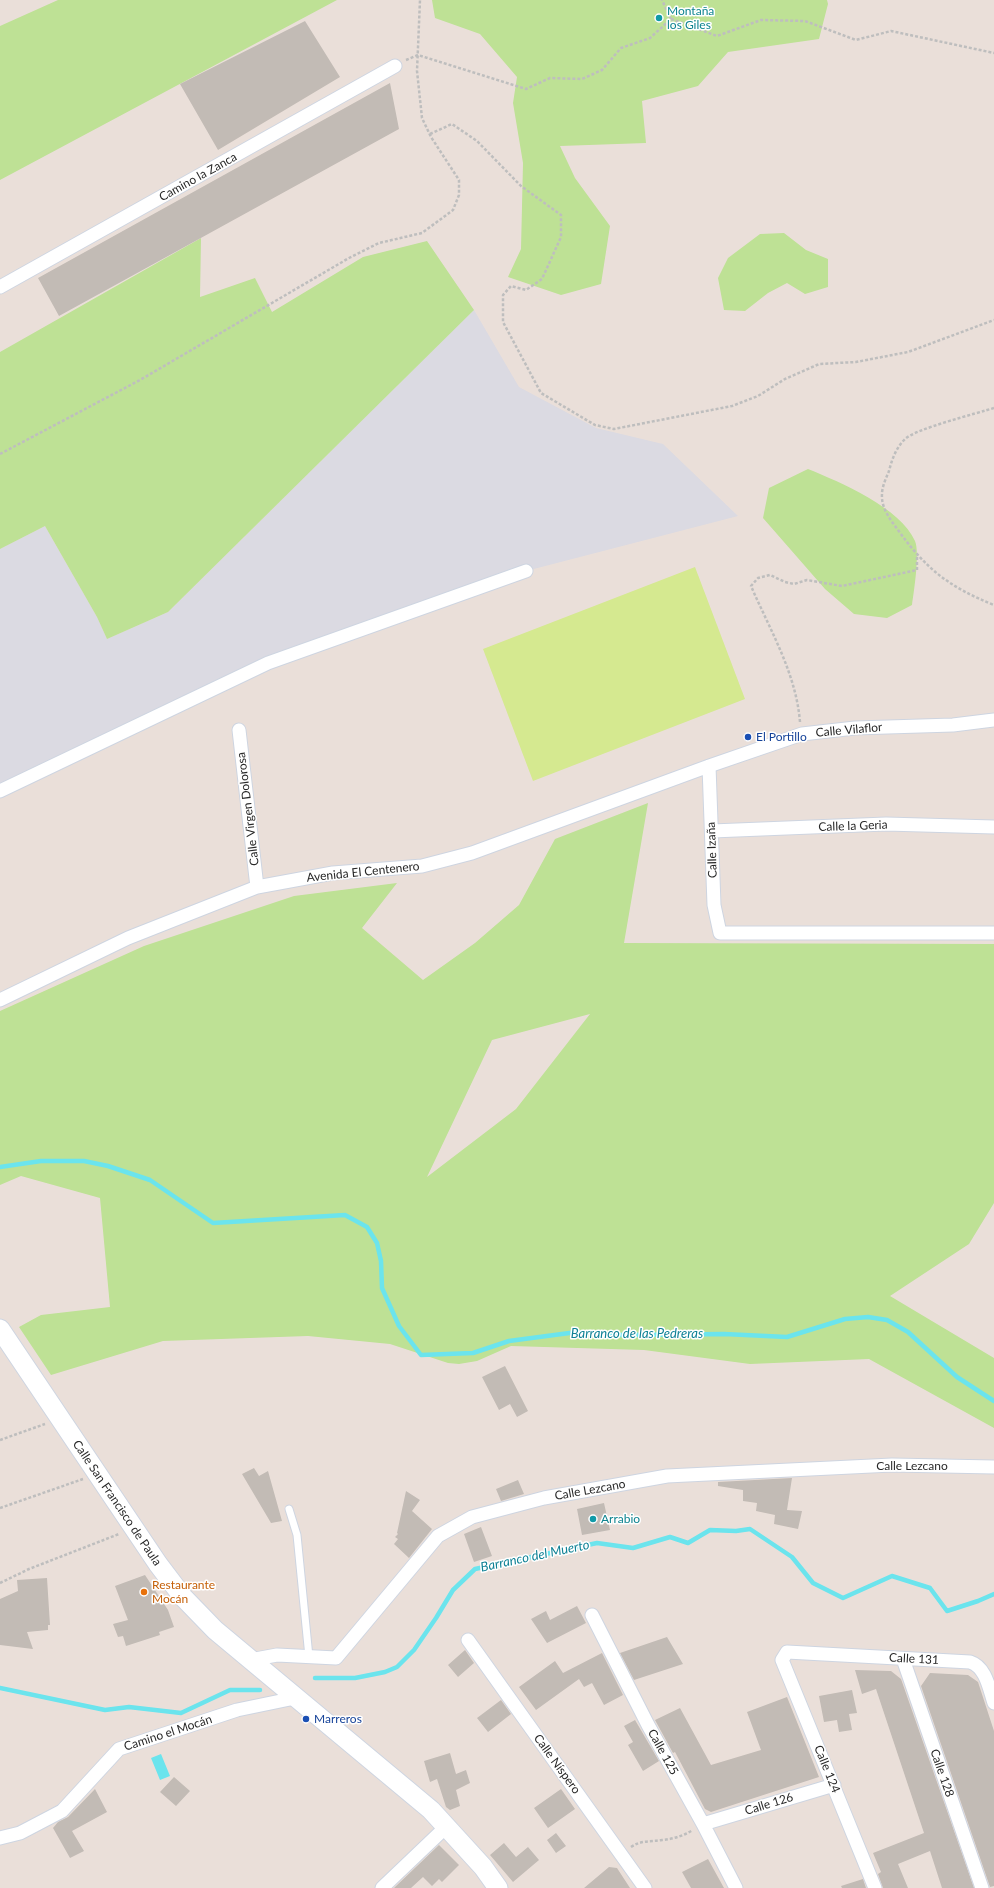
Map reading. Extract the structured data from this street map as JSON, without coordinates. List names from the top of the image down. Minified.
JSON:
{"streets":{"main road":["Calle San Francisco de Paula"],"street":["Camino la Zanca","Calle Vilaflor","Calle Virgen Dolorosa","Calle la Geria","Calle Izaña","Avenida El Centenero","Calle Lezcano","Calle 131","Camino el Mocán","Calle 125","Calle Níspero","Calle 124","Calle 128","Calle 126"]},"crossings":[["Calle Vilaflor","Calle Izaña"],["Calle Vilaflor","Avenida El Centenero"],["Calle Virgen Dolorosa","Avenida El Centenero"],["Calle la Geria","Calle Izaña"],["Calle Izaña","Avenida El Centenero"],["Calle Lezcano","Calle San Francisco de Paula"],["Calle San Francisco de Paula","Camino el Mocán"],["Calle 131","Calle 124"],["Calle 131","Calle 128"],["Calle 125","Calle 126"],["Calle 124","Calle 126"]],"water":["Barranco de las Pedreras","Barranco del Muerto"],"places":["Montaña los Giles","El Portillo","Arrabio","Restaurante Mocán","Marreros"]}
